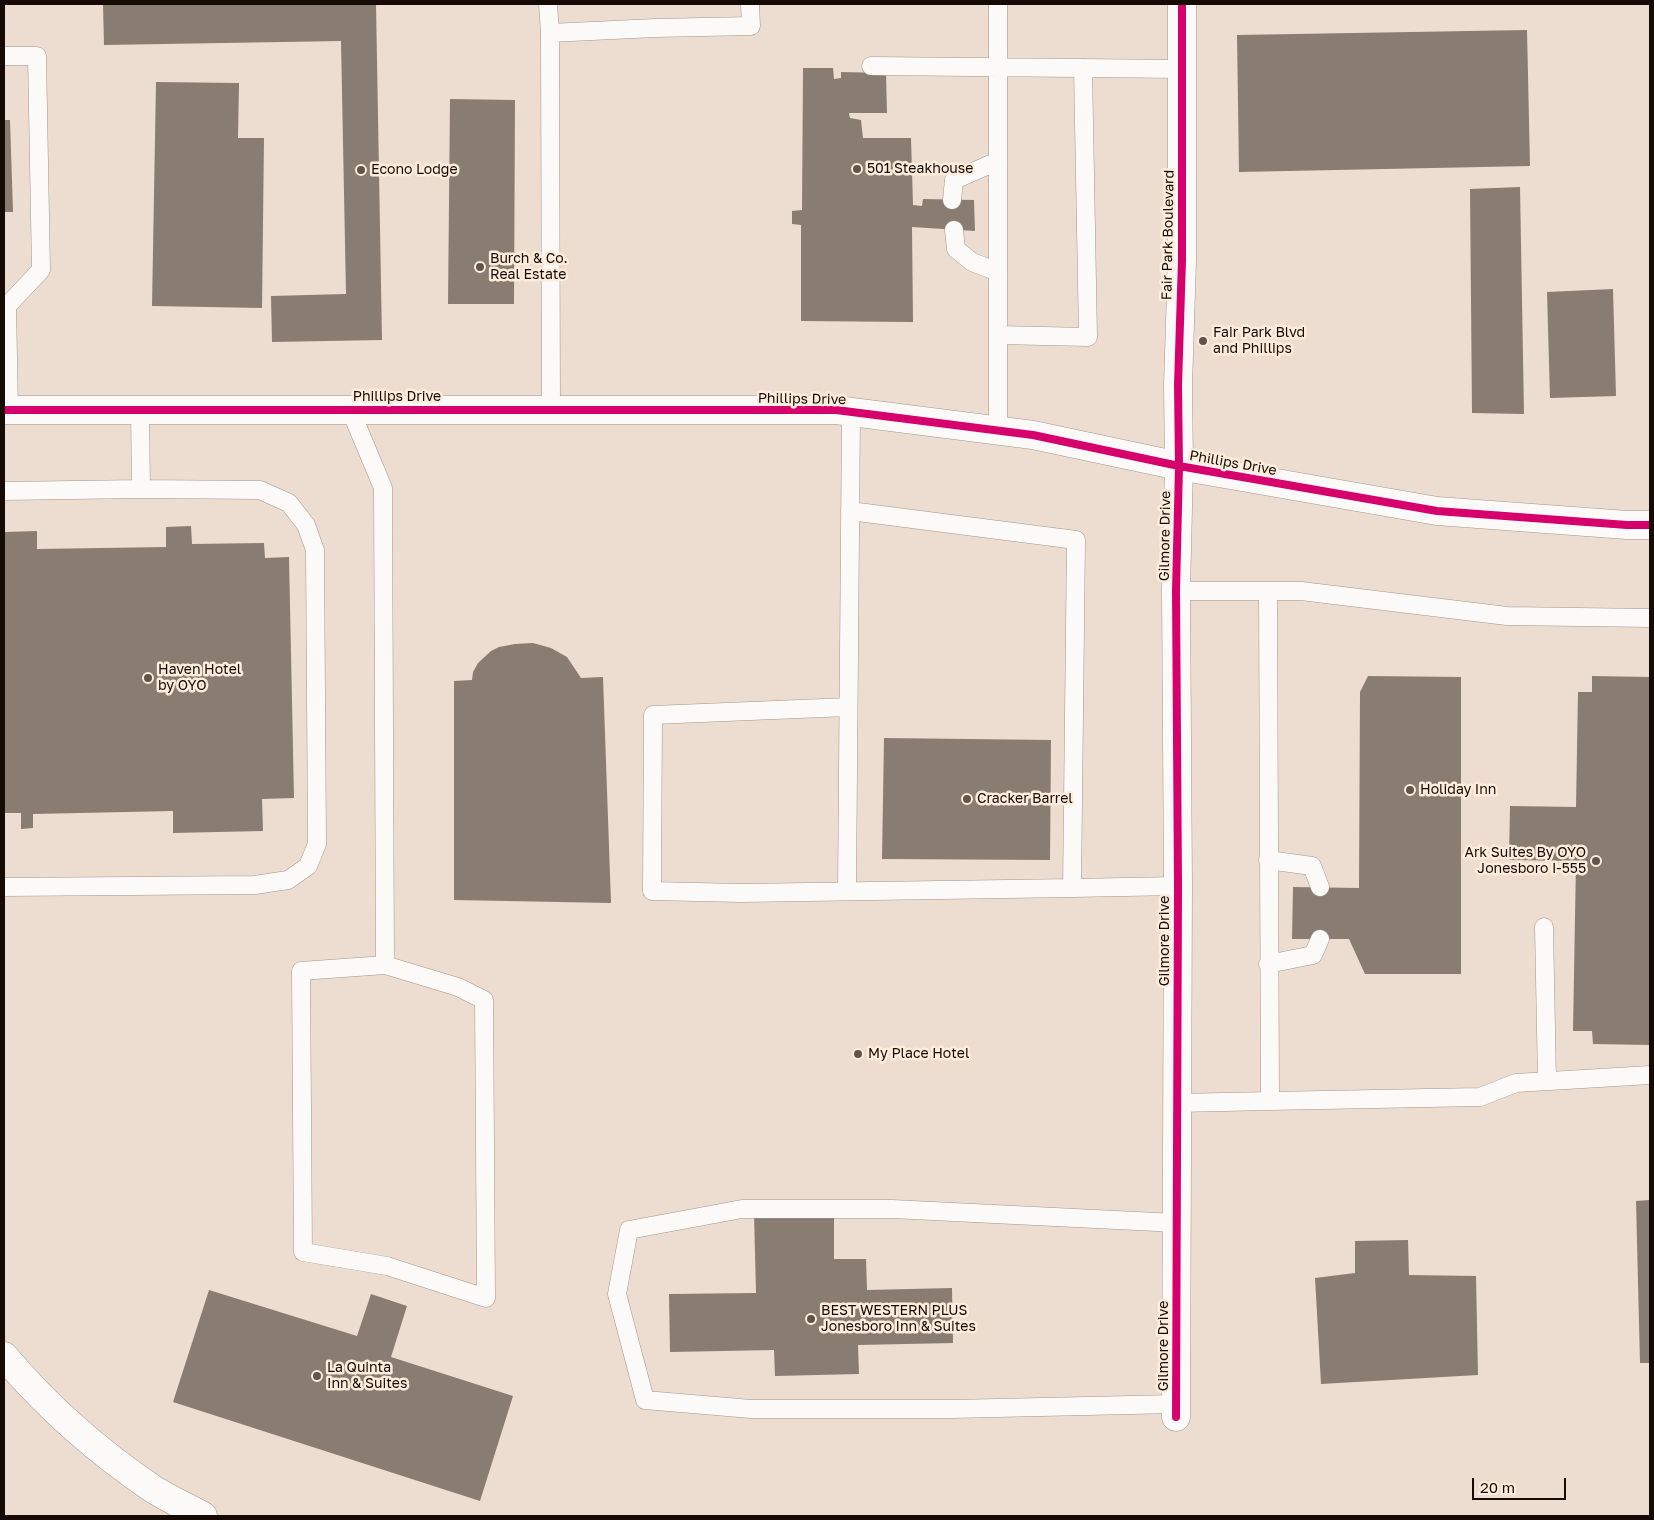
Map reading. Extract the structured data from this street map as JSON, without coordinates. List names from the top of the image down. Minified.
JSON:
{"streets":{"main road":["Fair Park Boulevard","Phillips Drive","Gilmore Drive"]},"crossings":[["Fair Park Boulevard","Phillips Drive"],["Fair Park Boulevard","Gilmore Drive"],["Phillips Drive","Gilmore Drive"]],"places":["501 Steakhouse","Econo Lodge","Burch & Co. Real Estate","Fair Park Blvd and Phillips","Haven Hotel by OYO","Holiday Inn","Cracker Barrel","Ark Suites By OYO Jonesboro I-555","My Place Hotel","BEST WESTERN PLUS Jonesboro Inn & Suites","La Quinta Inn & Suites"],"scale_bar":"20 m"}
